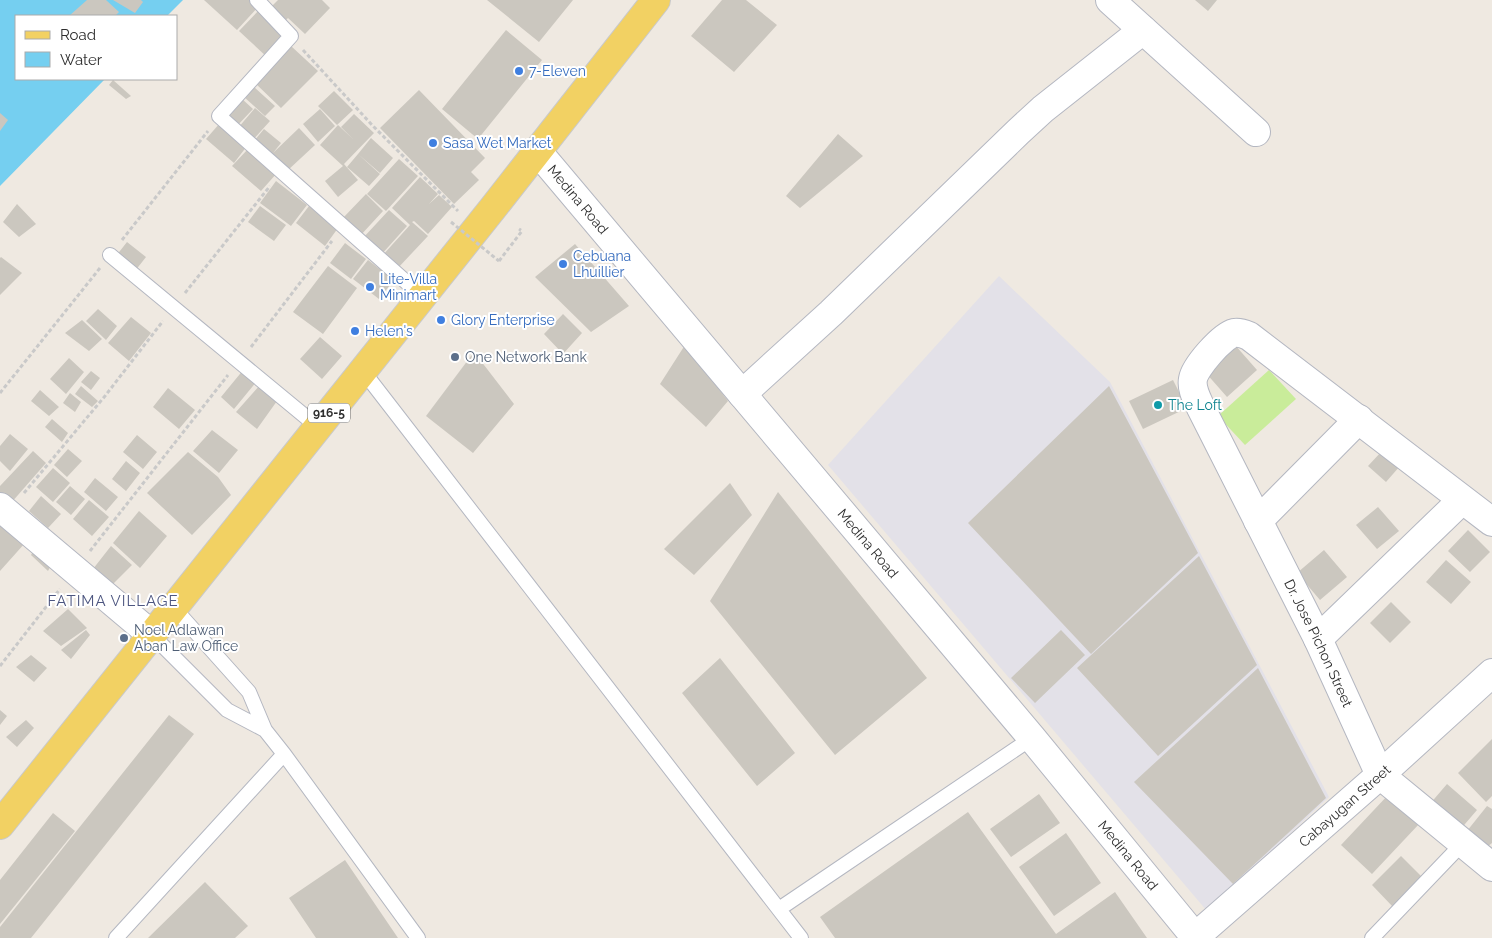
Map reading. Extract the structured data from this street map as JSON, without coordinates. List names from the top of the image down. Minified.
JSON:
{"streets":{"main road":["916-5"],"street":["Medina Road","Dr. Jose Pichon Street","Cabayugan Street"]},"crossings":[["Medina Road","916-5"],["Medina Road","Cabayugan Street"],["Dr. Jose Pichon Street","Cabayugan Street"]],"districts":["FATIMA VILLAGE"],"places":["7-Eleven","Sasa Wet Market","Cebuana Lhuillier","Lite-Villa Minimart","Glory Enterprise","Helen's","One Network Bank","The Loft","Noel Adlawan Aban Law Office"],"legend":["Road","Water"]}
